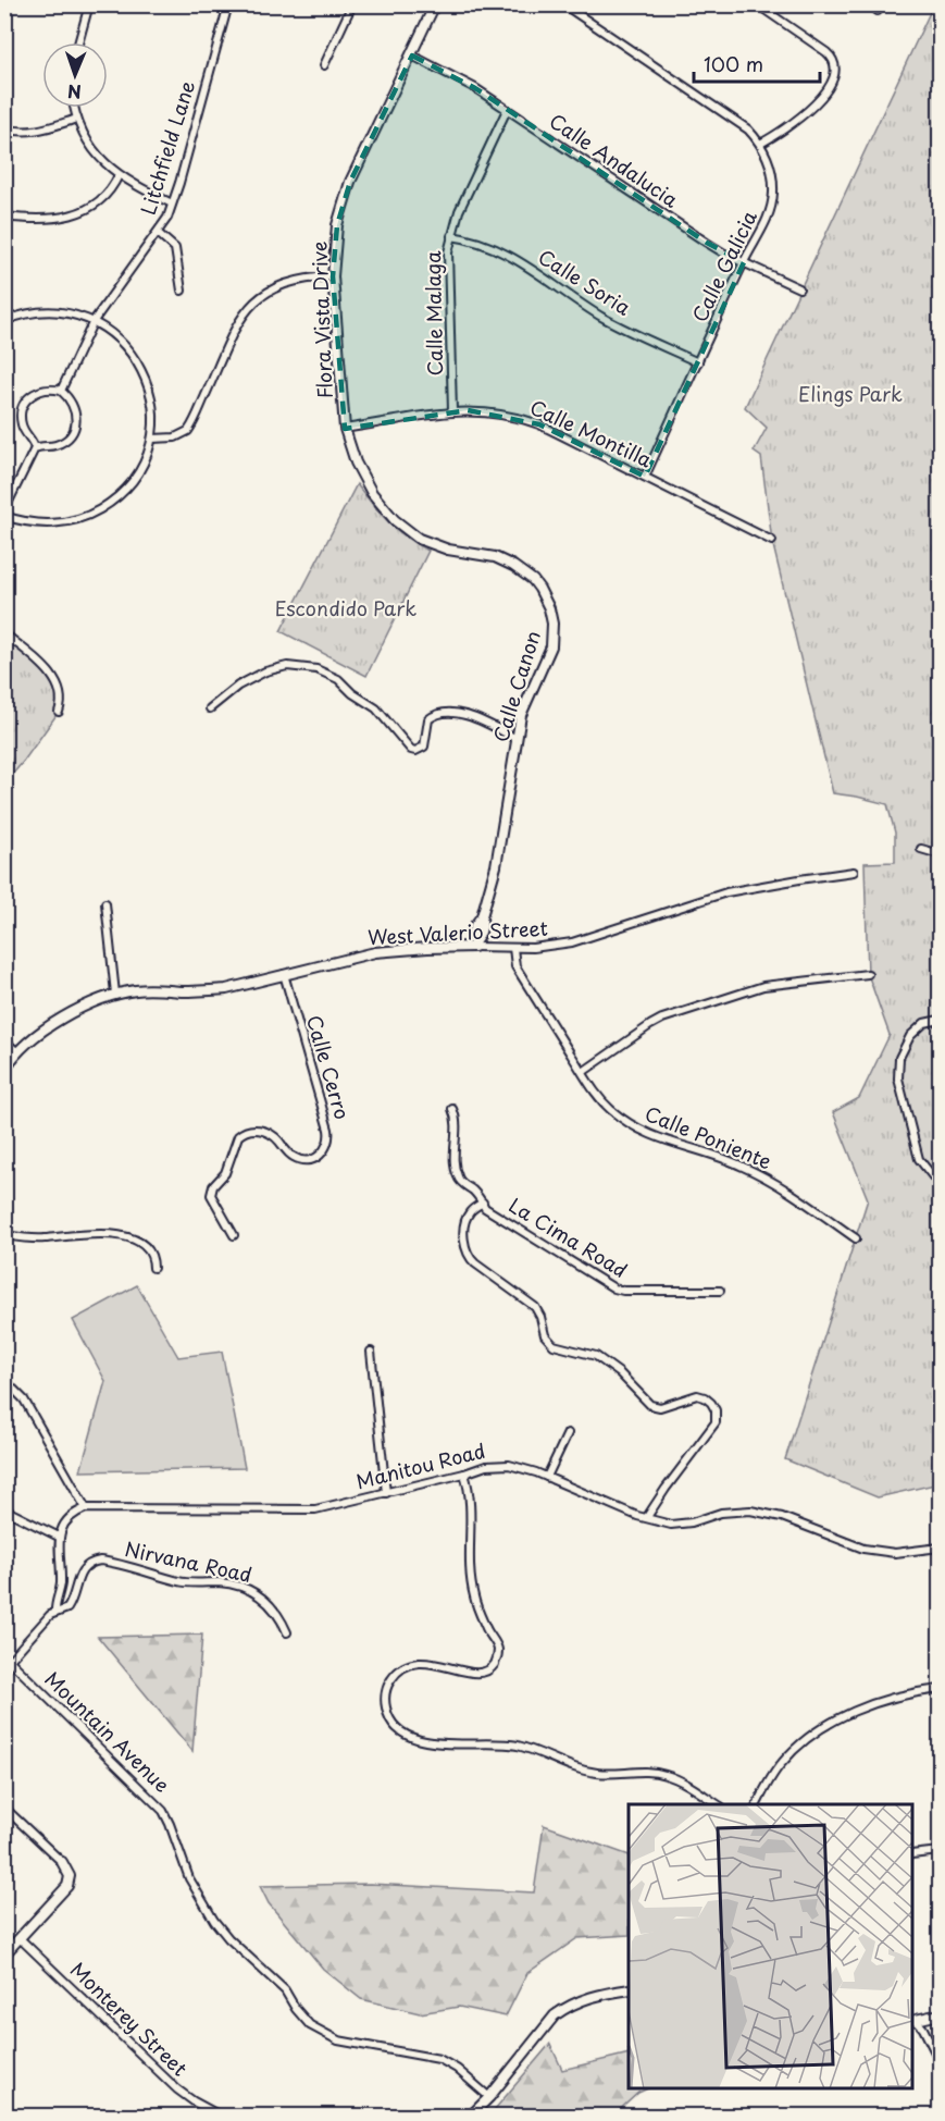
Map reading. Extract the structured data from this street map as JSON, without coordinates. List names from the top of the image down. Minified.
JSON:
{"streets":{"street":["Litchfield Lane","Calle Andalucia","Calle Galicia","Calle Soria","Calle Malaga","Flora Vista Drive","Calle Montilla","Calle Canon","West Valerio Street","Calle Cerro","Calle Poniente","La Cima Road","Manitou Road","Nirvana Road","Mountain Avenue","Monterey Street"]},"crossings":[["Calle Andalucia","Calle Galicia"],["Calle Andalucia","Calle Malaga"],["Calle Andalucia","Flora Vista Drive"],["Calle Galicia","Calle Soria"],["Calle Galicia","Calle Montilla"],["Calle Soria","Calle Malaga"],["Calle Malaga","Calle Montilla"],["Flora Vista Drive","Calle Montilla"],["Flora Vista Drive","Calle Canon"],["Calle Canon","West Valerio Street"],["West Valerio Street","Calle Cerro"],["West Valerio Street","Calle Poniente"],["La Cima Road","Manitou Road"],["Nirvana Road","Mountain Avenue"]],"parks":["Elings Park","Escondido Park"],"scale_bar":"100 m","north":"bottom"}
